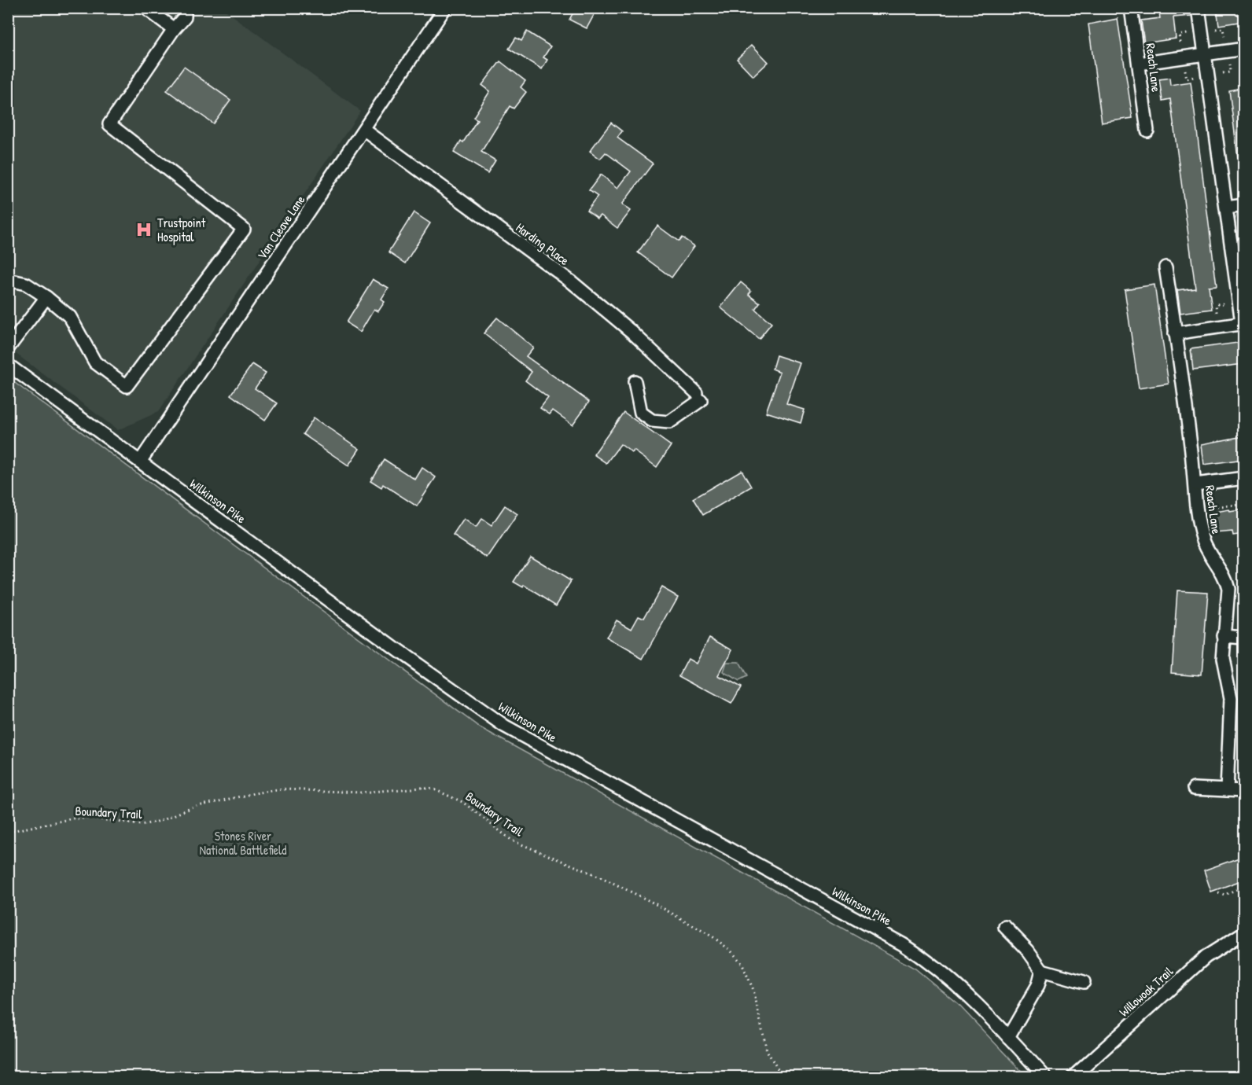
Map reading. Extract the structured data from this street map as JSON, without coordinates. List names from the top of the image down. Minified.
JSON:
{"streets":{"street":["Reach Lane","Van Cleave Lane","Harding Place","Wilkinson Pike","Willowoak Trail"],"path":["Boundary Trail"]},"crossings":[["Van Cleave Lane","Harding Place"],["Van Cleave Lane","Wilkinson Pike"]],"parks":["Stones River National Battlefield"],"places":{"hospital":["Trustpoint Hospital"]}}
